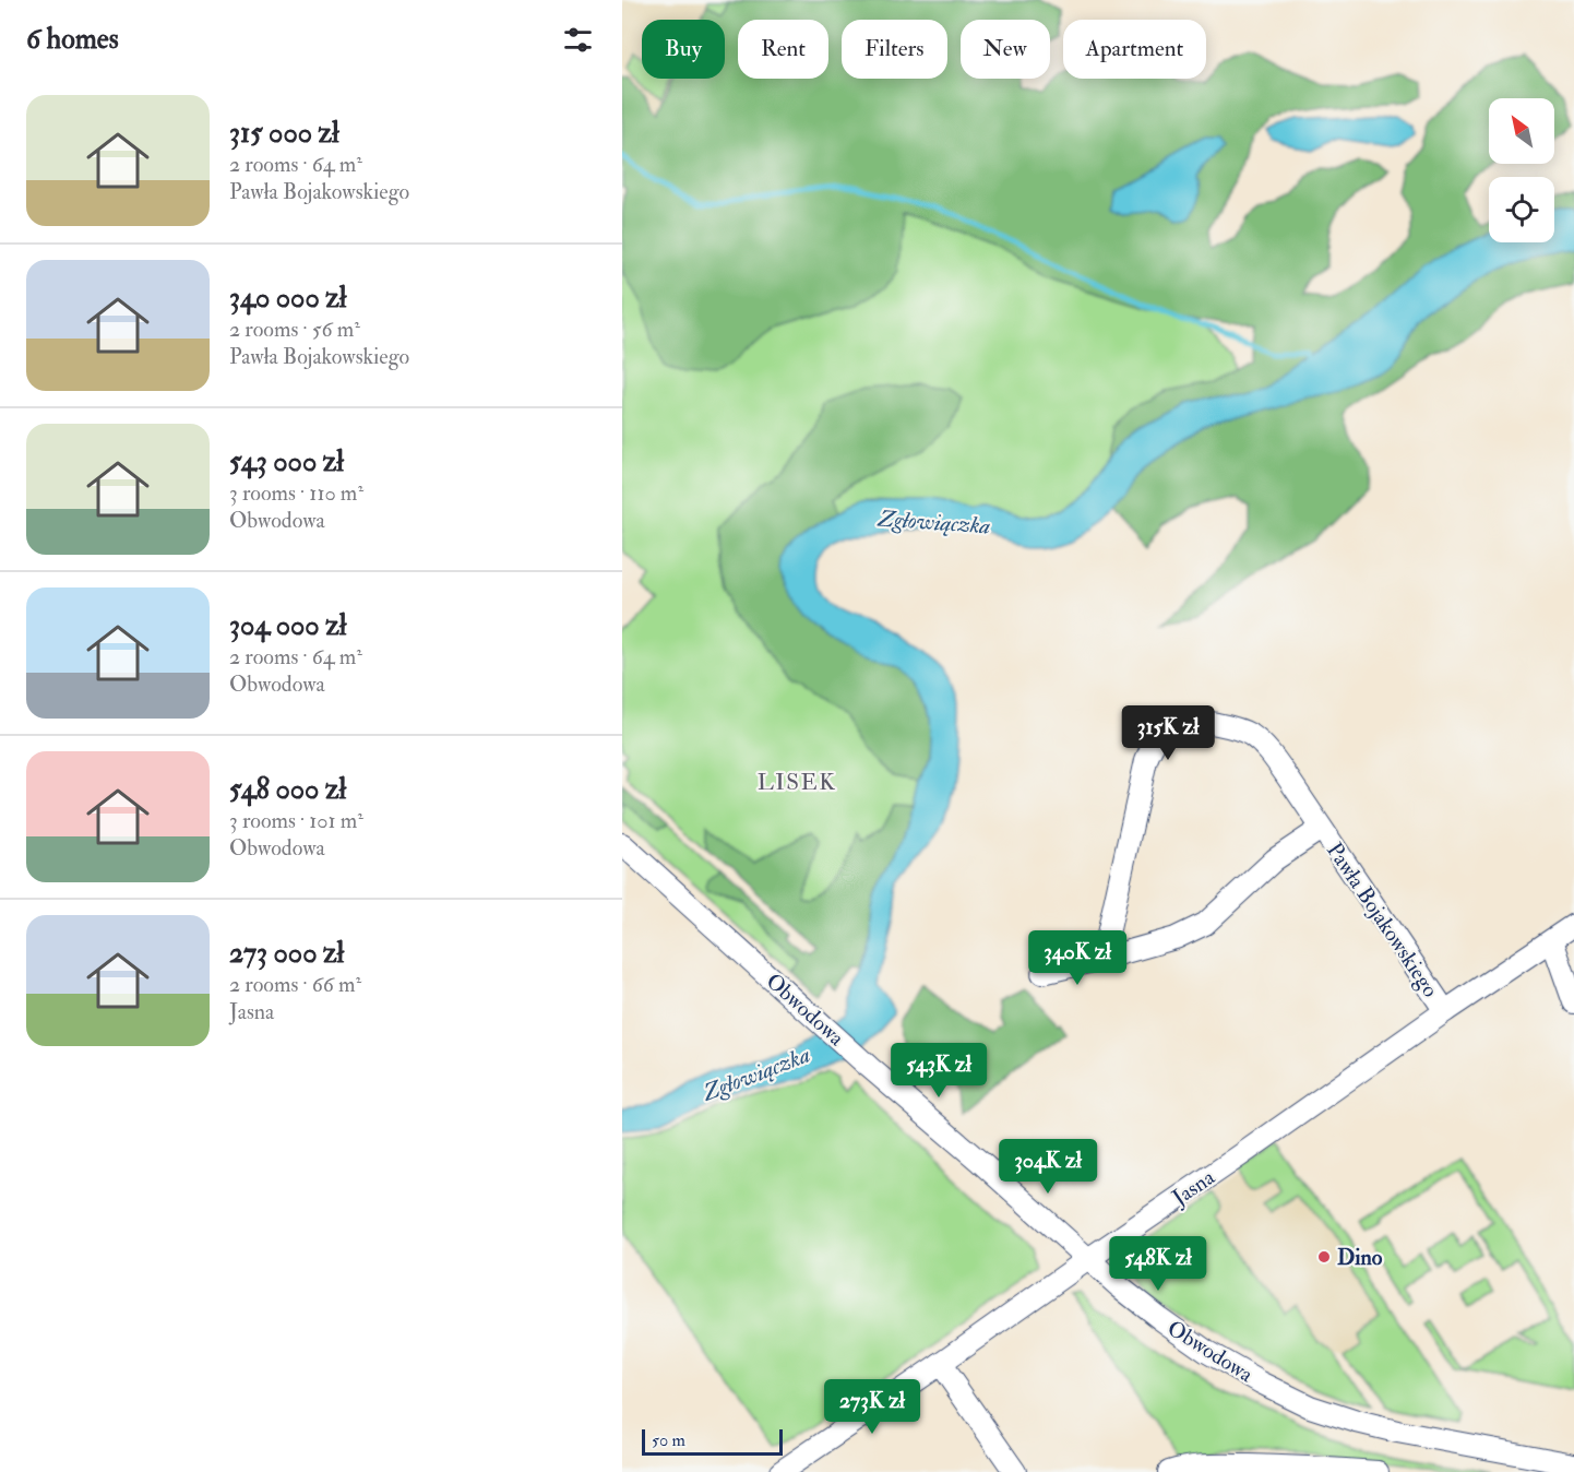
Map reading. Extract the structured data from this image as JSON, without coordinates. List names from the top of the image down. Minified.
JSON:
{"streets":{"street":["Pawła Bojakowskiego","Obwodowa","Jasna"]},"crossings":[["Pawła Bojakowskiego","Jasna"],["Obwodowa","Jasna"]],"districts":["LISEK"],"water":["Zgłowiączka"],"places":["Dino"],"scale_bar":"50 m","north":"top left","page":{"heading":"6 homes","chip":["Buy","Rent","Filters","New","Apartment"],"list":[{"name":"315 000 zł","note":"2 rooms · 64 m² · Pawła Bojakowskiego"},{"name":"340 000 zł","note":"2 rooms · 56 m² · Pawła Bojakowskiego"},{"name":"543 000 zł","note":"3 rooms · 110 m² · Obwodowa"},{"name":"304 000 zł","note":"2 rooms · 64 m² · Obwodowa"},{"name":"548 000 zł","note":"3 rooms · 101 m² · Obwodowa"},{"name":"273 000 zł","note":"2 rooms · 66 m² · Jasna"}],"price":["315K zł","340K zł","543K zł","304K zł","548K zł","273K zł"],"scale":"50 m"}}
